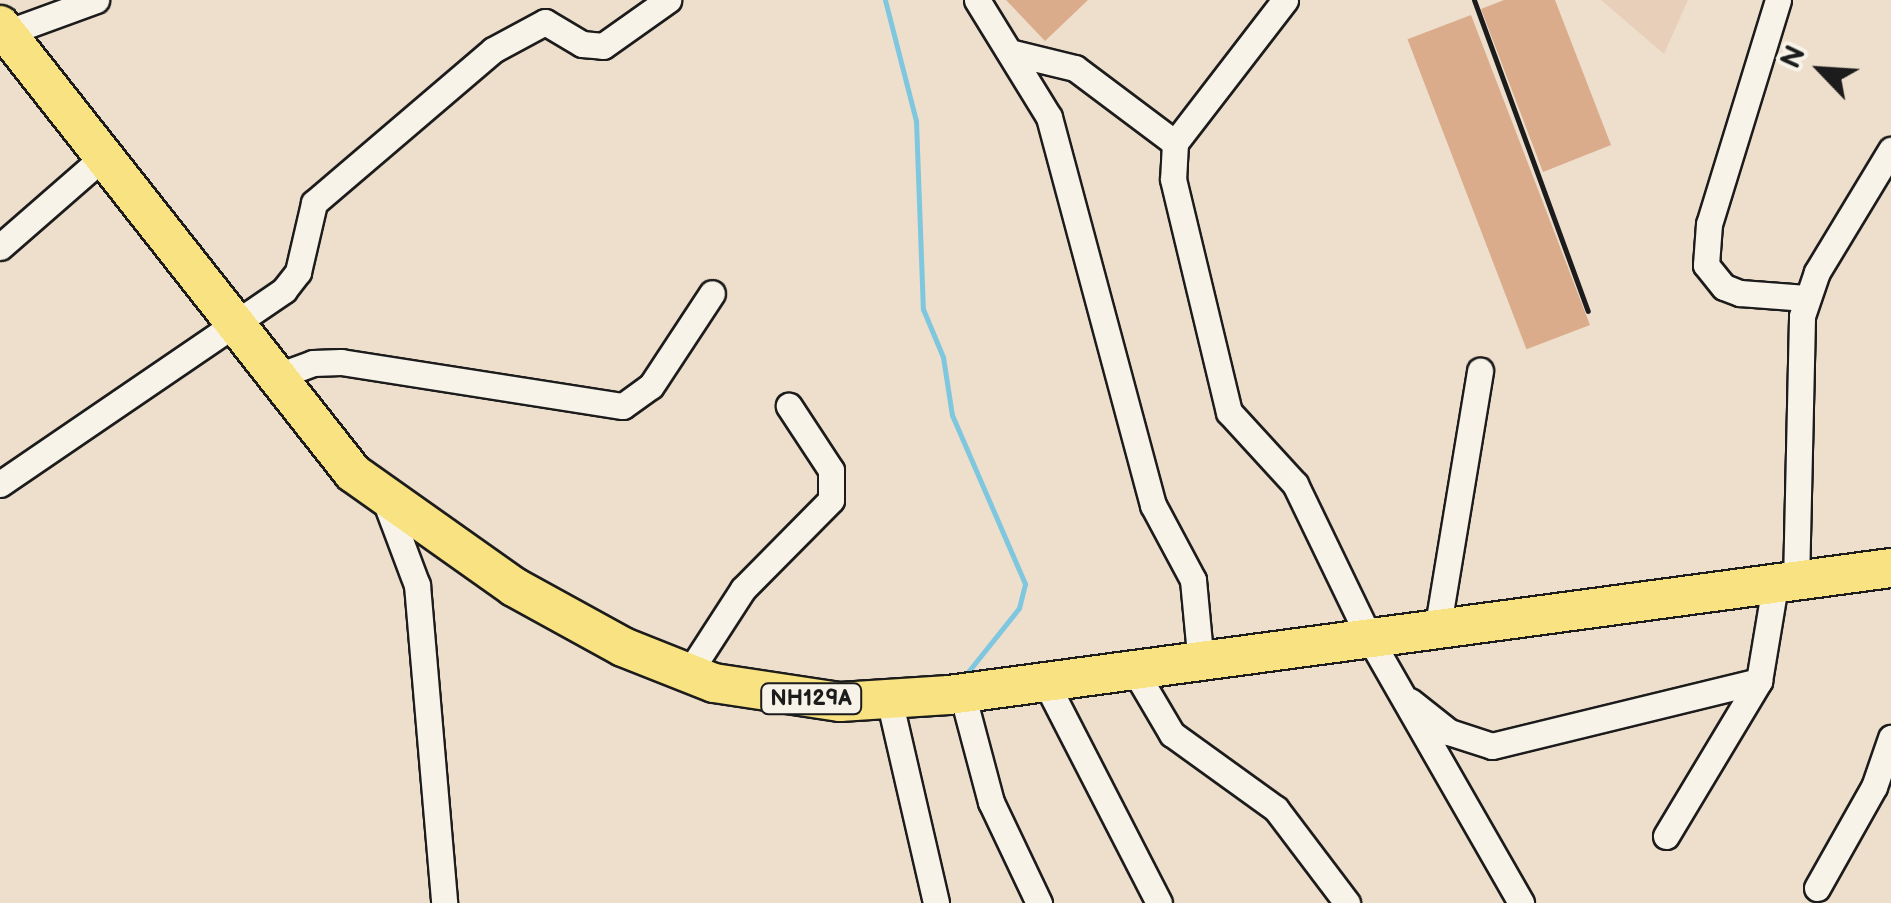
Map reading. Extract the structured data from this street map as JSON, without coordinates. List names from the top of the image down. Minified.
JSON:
{"streets":{"highway":["NH129A"]},"north":"top left"}
